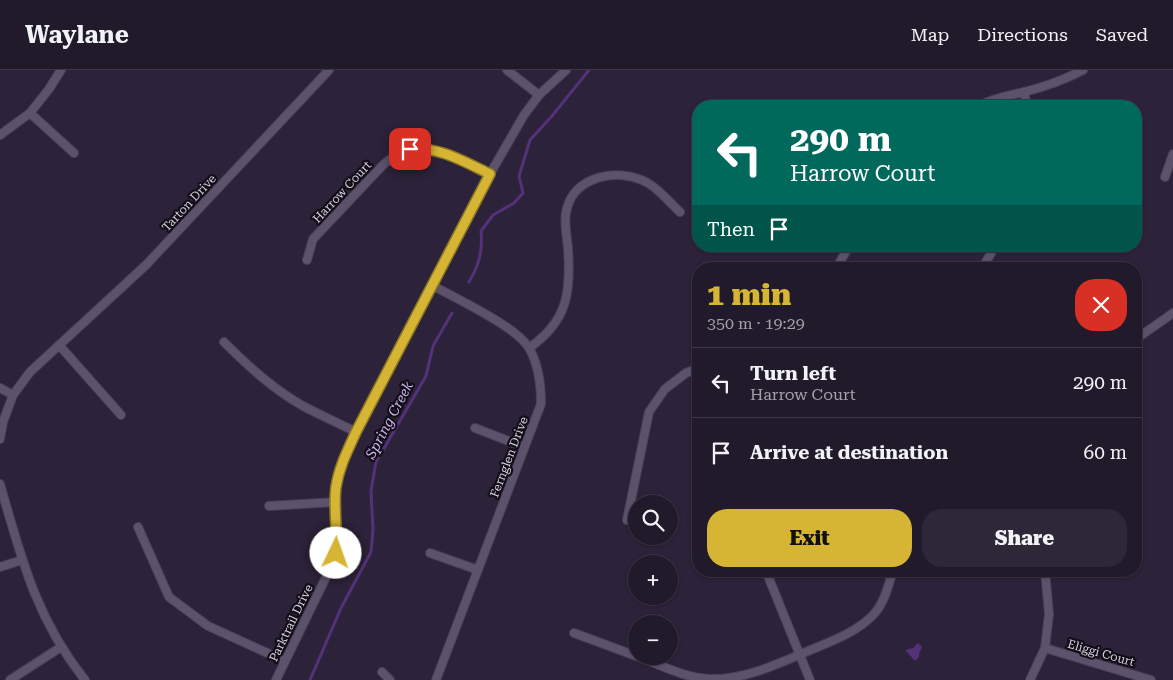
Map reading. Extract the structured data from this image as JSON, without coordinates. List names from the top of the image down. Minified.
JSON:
{"streets":{"street":["Harrow Court","Tarton Drive","Fernglen Drive","Parktrail Drive","Eliggi Court"]},"crossings":[["Harrow Court","Parktrail Drive"],["Fernglen Drive","Parktrail Drive"]],"water":["Spring Creek"],"page":{"header":"Waylane","nav":["Map","Directions","Saved"],"turn":["290 m","Harrow Court"],"then":"Then","heading":["1 min","350 m · 19:29"],"list":[{"name":"Turn left","note":"Harrow Court","value":"290 m"},{"name":"Arrive at destination","value":"60 m"}],"map_buttons":["+","−"],"buttons":["Exit","Share"]}}
